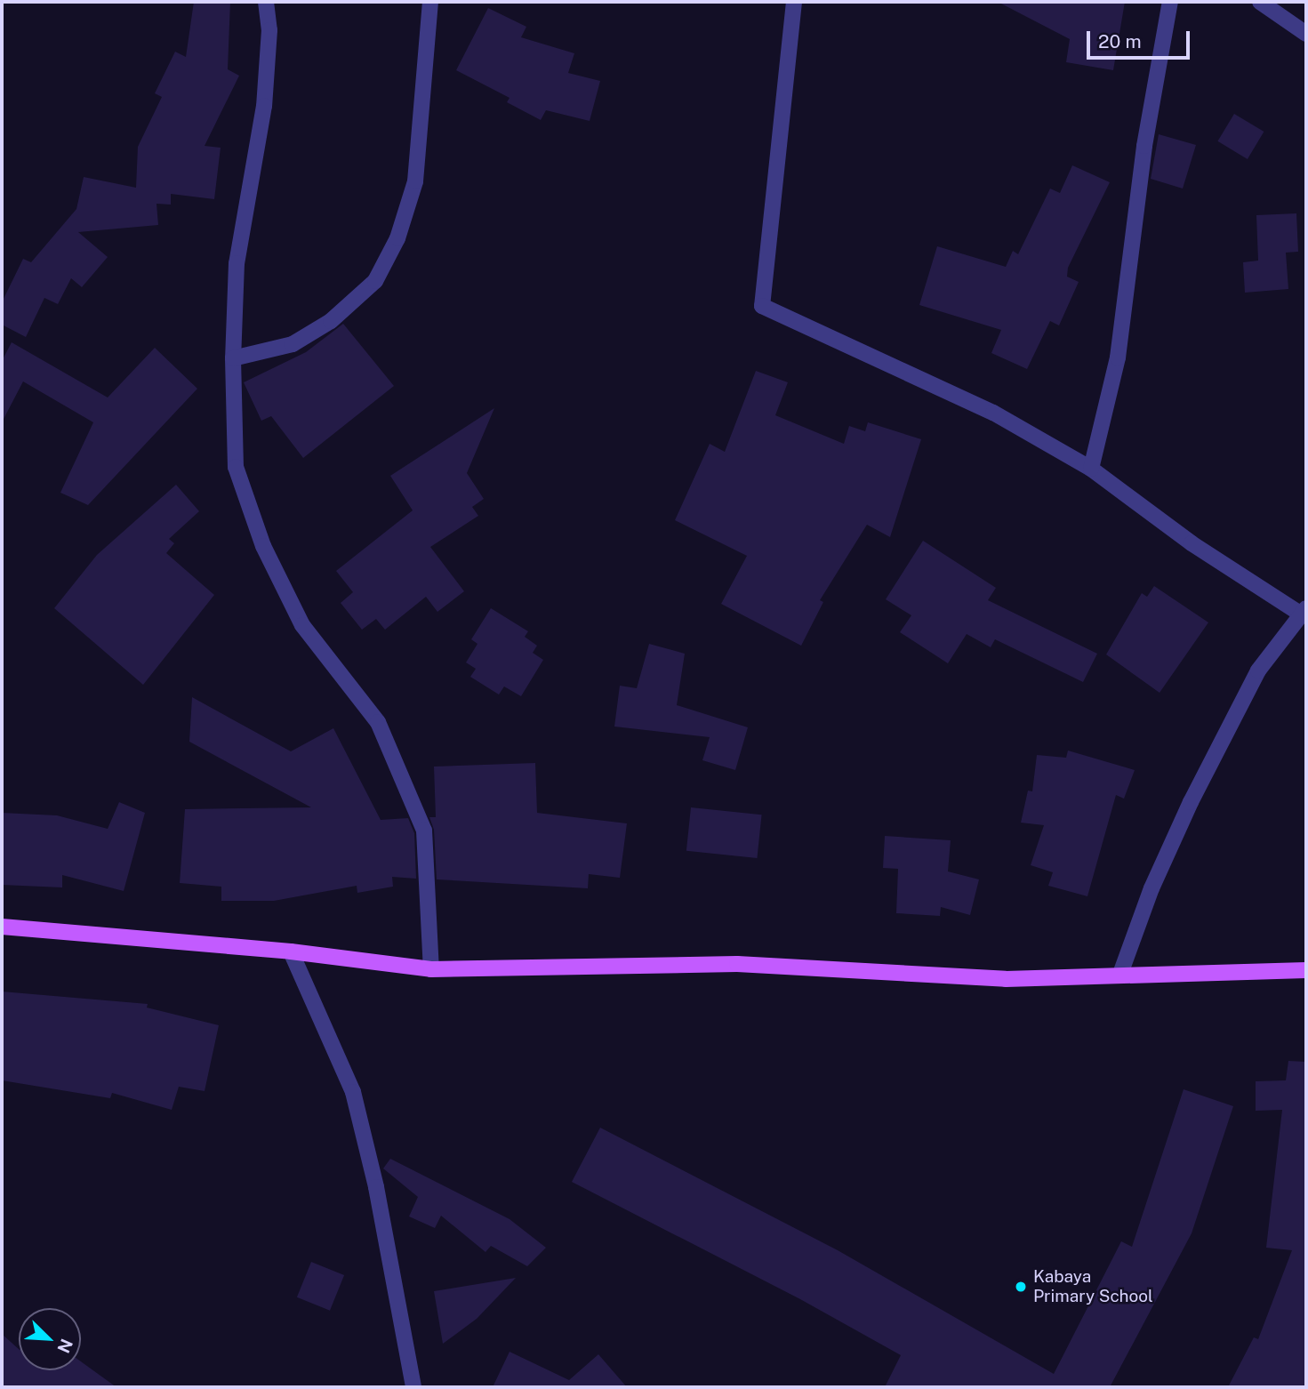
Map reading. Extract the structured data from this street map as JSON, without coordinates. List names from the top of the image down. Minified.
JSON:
{"places":["Kabaya Primary School"],"scale_bar":"20 m","north":"bottom right"}
